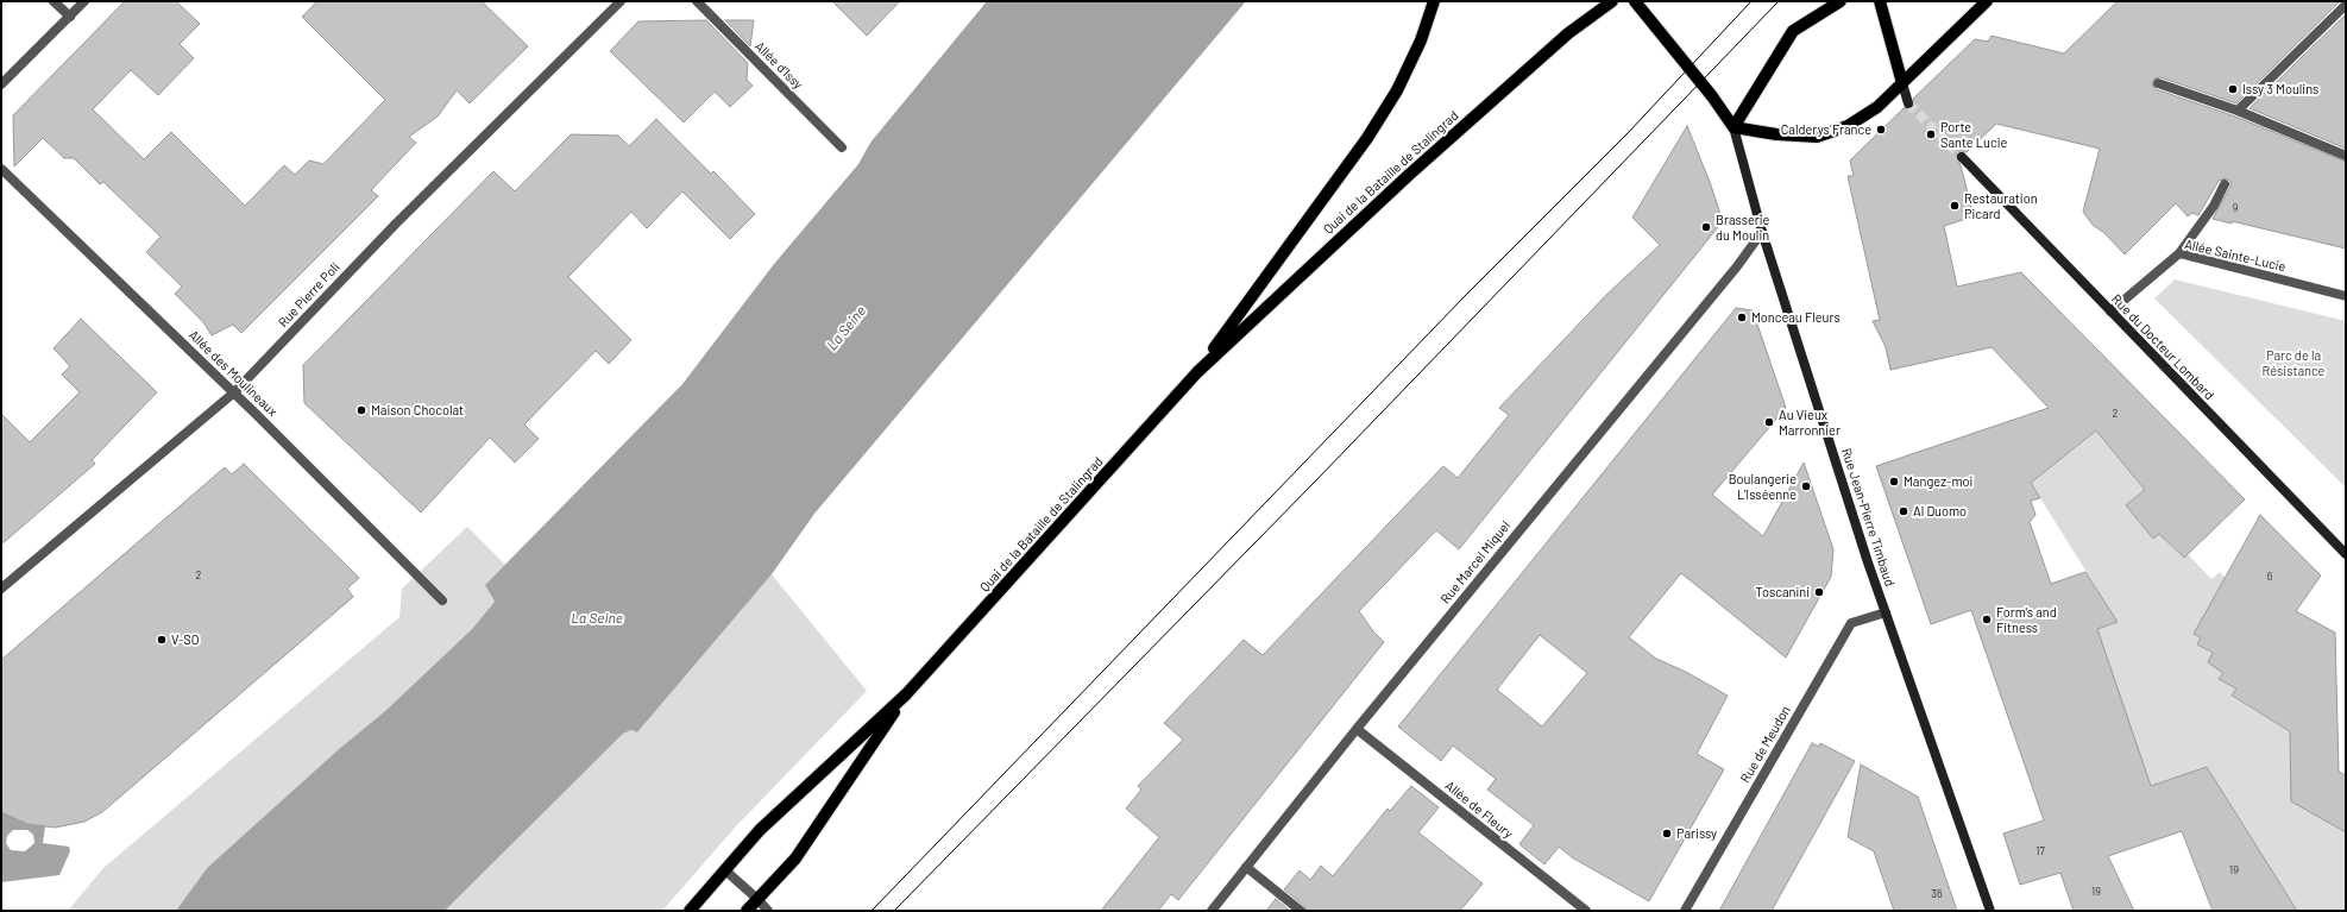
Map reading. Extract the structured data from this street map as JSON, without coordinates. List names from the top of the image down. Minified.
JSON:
{"streets":{"main road":["Quai de la Bataille de Stalingrad","Rue du Docteur Lombard","Rue Jean-Pierre Timbaud"],"street":["Allée d'Issy","Allée Sainte-Lucie","Rue Pierre Poli","Allée des Moulineaux","Rue Marcel Miquel","Rue de Meudon","Allée de Fleury"]},"crossings":[["Allée Sainte-Lucie","Rue du Docteur Lombard"],["Rue Pierre Poli","Allée des Moulineaux"],["Rue Jean-Pierre Timbaud","Rue Marcel Miquel"],["Rue Jean-Pierre Timbaud","Rue de Meudon"],["Rue Marcel Miquel","Allée de Fleury"]],"water":["La Seine"],"parks":["Parc de la Résistance"],"places":["Issy 3 Moulins","Calderys France","Porte Sante Lucie","Restauration Picard","Brasserie du Moulin","Monceau Fleurs","Maison Chocolat","Au Vieux Marronnier","Mangez-moi","Boulangerie L'Isséenne","Al Duomo","Toscanini","Form's and Fitness","V-SO","Parissy"],"house_numbers":["9","2","2","6","17","19","19","36"]}
